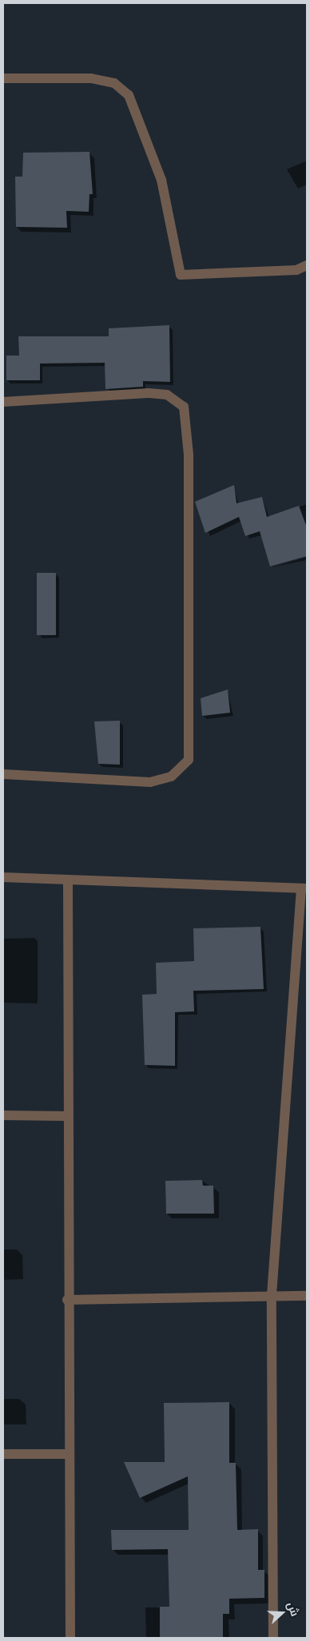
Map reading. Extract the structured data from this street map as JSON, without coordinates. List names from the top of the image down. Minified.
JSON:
{"north":"right"}
